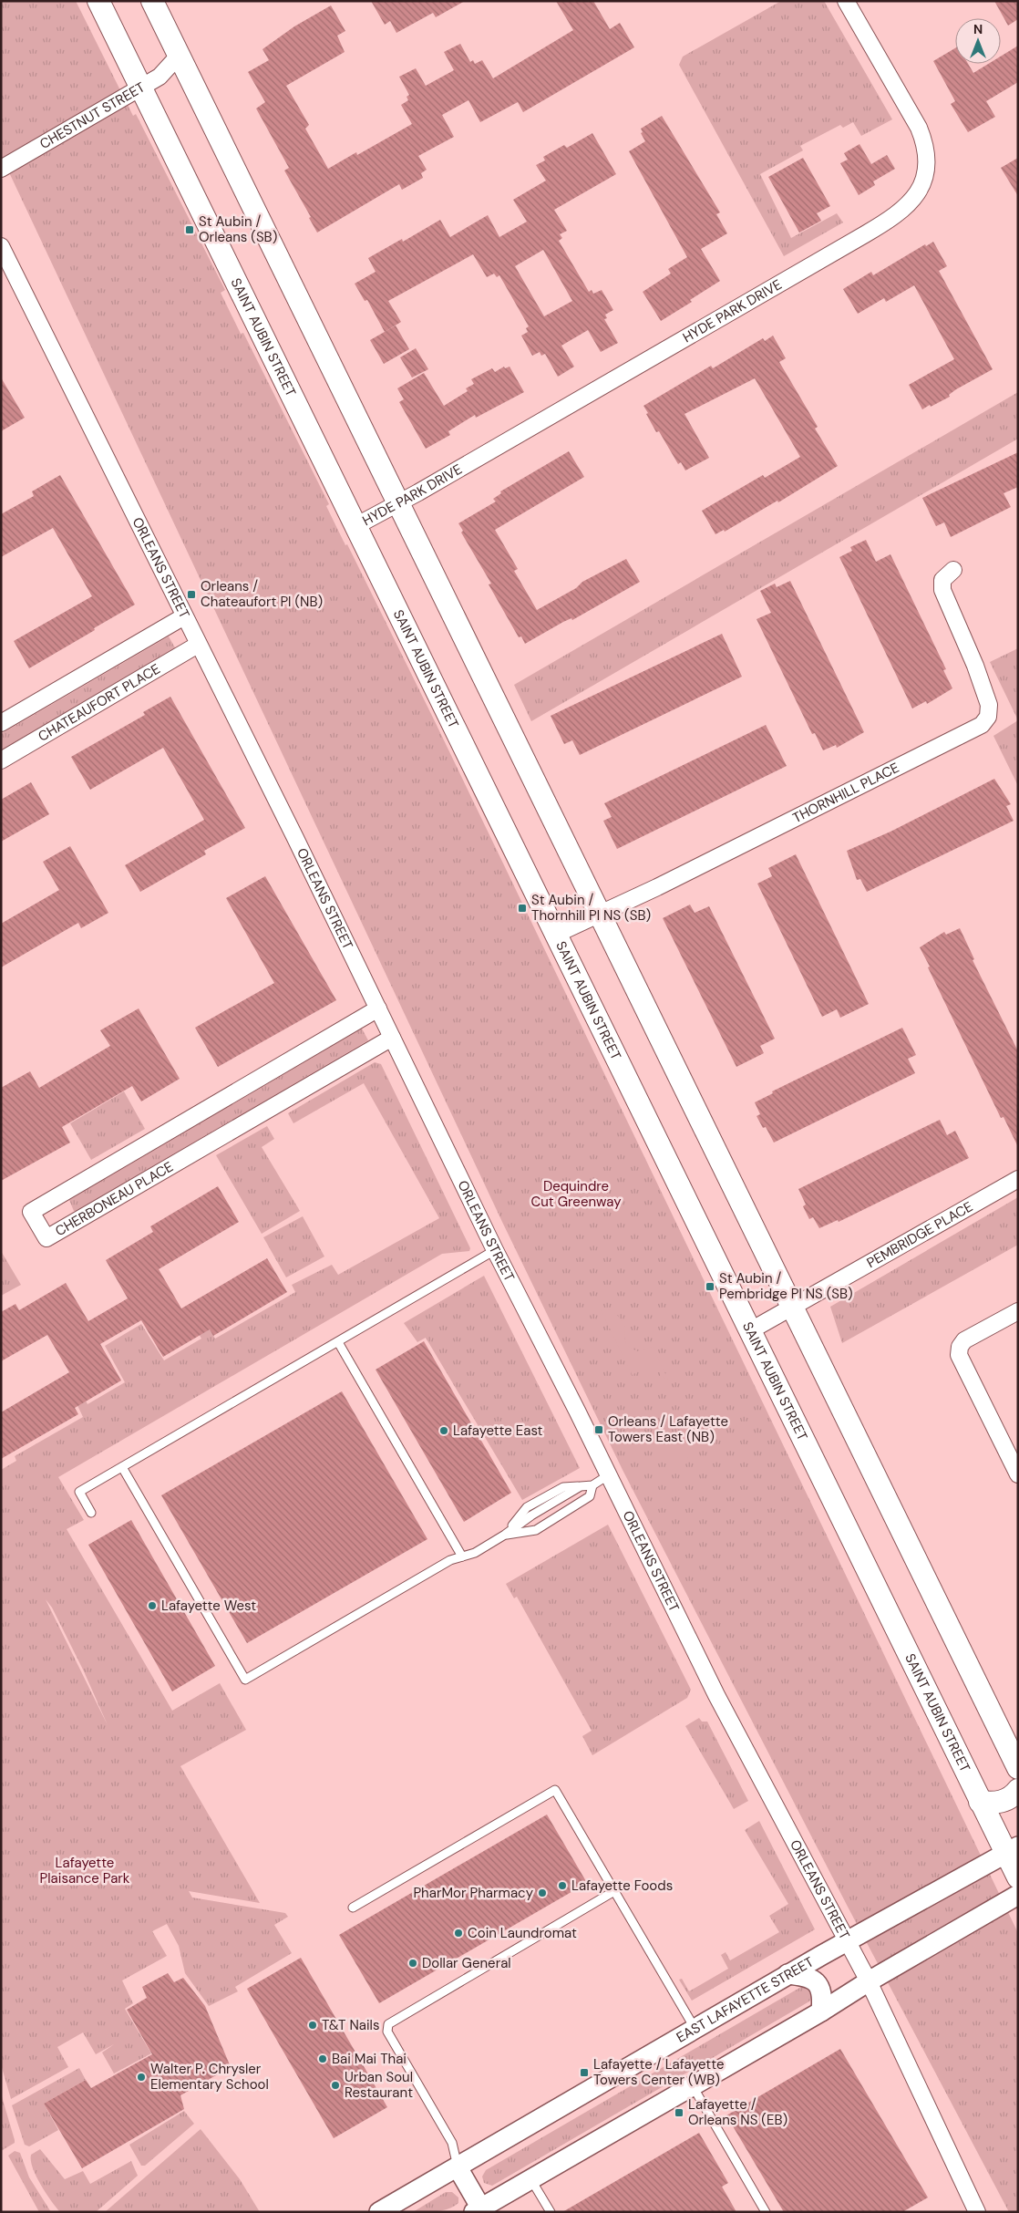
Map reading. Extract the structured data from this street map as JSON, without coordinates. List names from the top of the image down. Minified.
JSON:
{"streets":{"main road":["SAINT AUBIN STREET"],"street":["CHESTNUT STREET","HYDE PARK DRIVE","ORLEANS STREET","CHATEAUFORT PLACE","THORNHILL PLACE","CHERBONEAU PLACE","PEMBRIDGE PLACE","EAST LAFAYETTE STREET"]},"crossings":[["CHESTNUT STREET","SAINT AUBIN STREET"],["HYDE PARK DRIVE","SAINT AUBIN STREET"],["SAINT AUBIN STREET","THORNHILL PLACE"],["SAINT AUBIN STREET","PEMBRIDGE PLACE"],["SAINT AUBIN STREET","EAST LAFAYETTE STREET"],["ORLEANS STREET","CHATEAUFORT PLACE"],["ORLEANS STREET","CHERBONEAU PLACE"],["ORLEANS STREET","EAST LAFAYETTE STREET"]],"parks":["Dequindre Cut Greenway","Lafayette Plaisance Park"],"places":{"transit":["St Aubin / Orleans (SB)","Orleans / Chateaufort Pl (NB)","St Aubin / Thornhill Pl NS (SB)","St Aubin / Pembridge Pl NS (SB)","Orleans / Lafayette Towers East (NB)","Lafayette / Lafayette Towers Center (WB)","Lafayette / Orleans NS (EB)"],"other":["Lafayette East","Lafayette West","Lafayette Foods","PharMor Pharmacy","Coin Laundromat","Dollar General","T&T Nails","Bai Mai Thai","Walter P. Chrysler Elementary School","Urban Soul Restaurant"]},"north":"top"}
